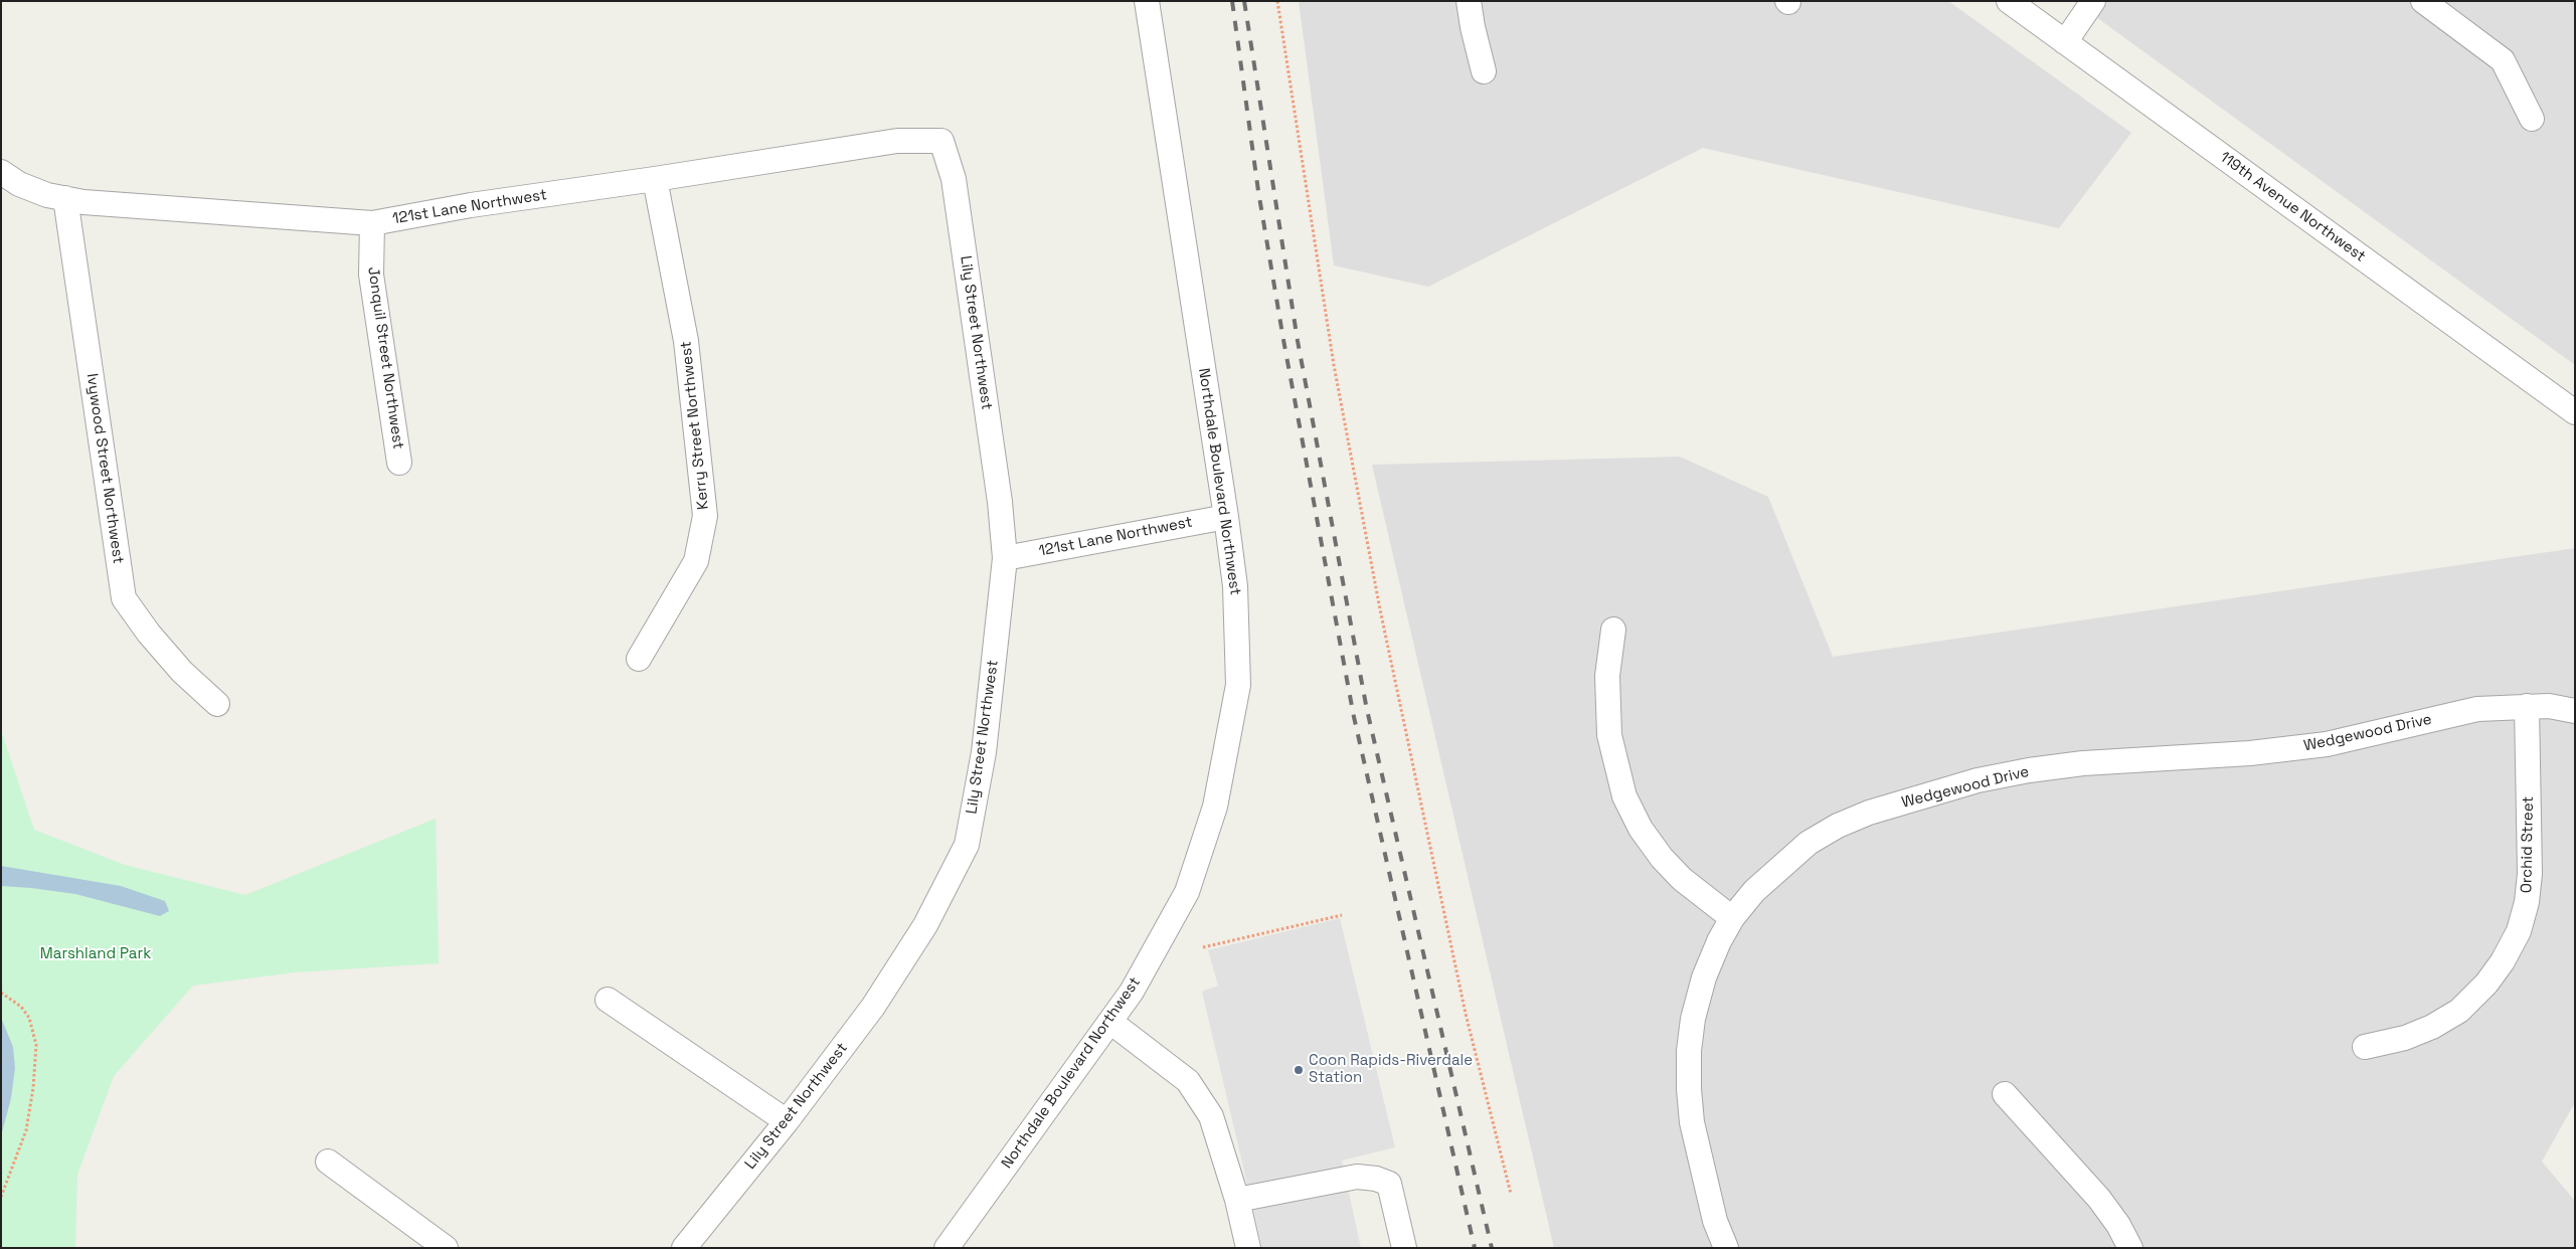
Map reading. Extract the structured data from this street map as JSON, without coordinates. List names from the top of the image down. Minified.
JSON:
{"streets":{"street":["121st Lane Northwest","119th Avenue Northwest","Lily Street Northwest","Jonquil Street Northwest","Kerry Street Northwest","Ivywood Street Northwest","Northdale Boulevard Northwest","Wedgewood Drive","Orchid Street"]},"crossings":[["121st Lane Northwest","Lily Street Northwest"],["121st Lane Northwest","Jonquil Street Northwest"],["121st Lane Northwest","Kerry Street Northwest"],["121st Lane Northwest","Ivywood Street Northwest"],["121st Lane Northwest","Northdale Boulevard Northwest"],["Wedgewood Drive","Orchid Street"]],"parks":["Marshland Park"],"places":["Coon Rapids-Riverdale Station"]}
